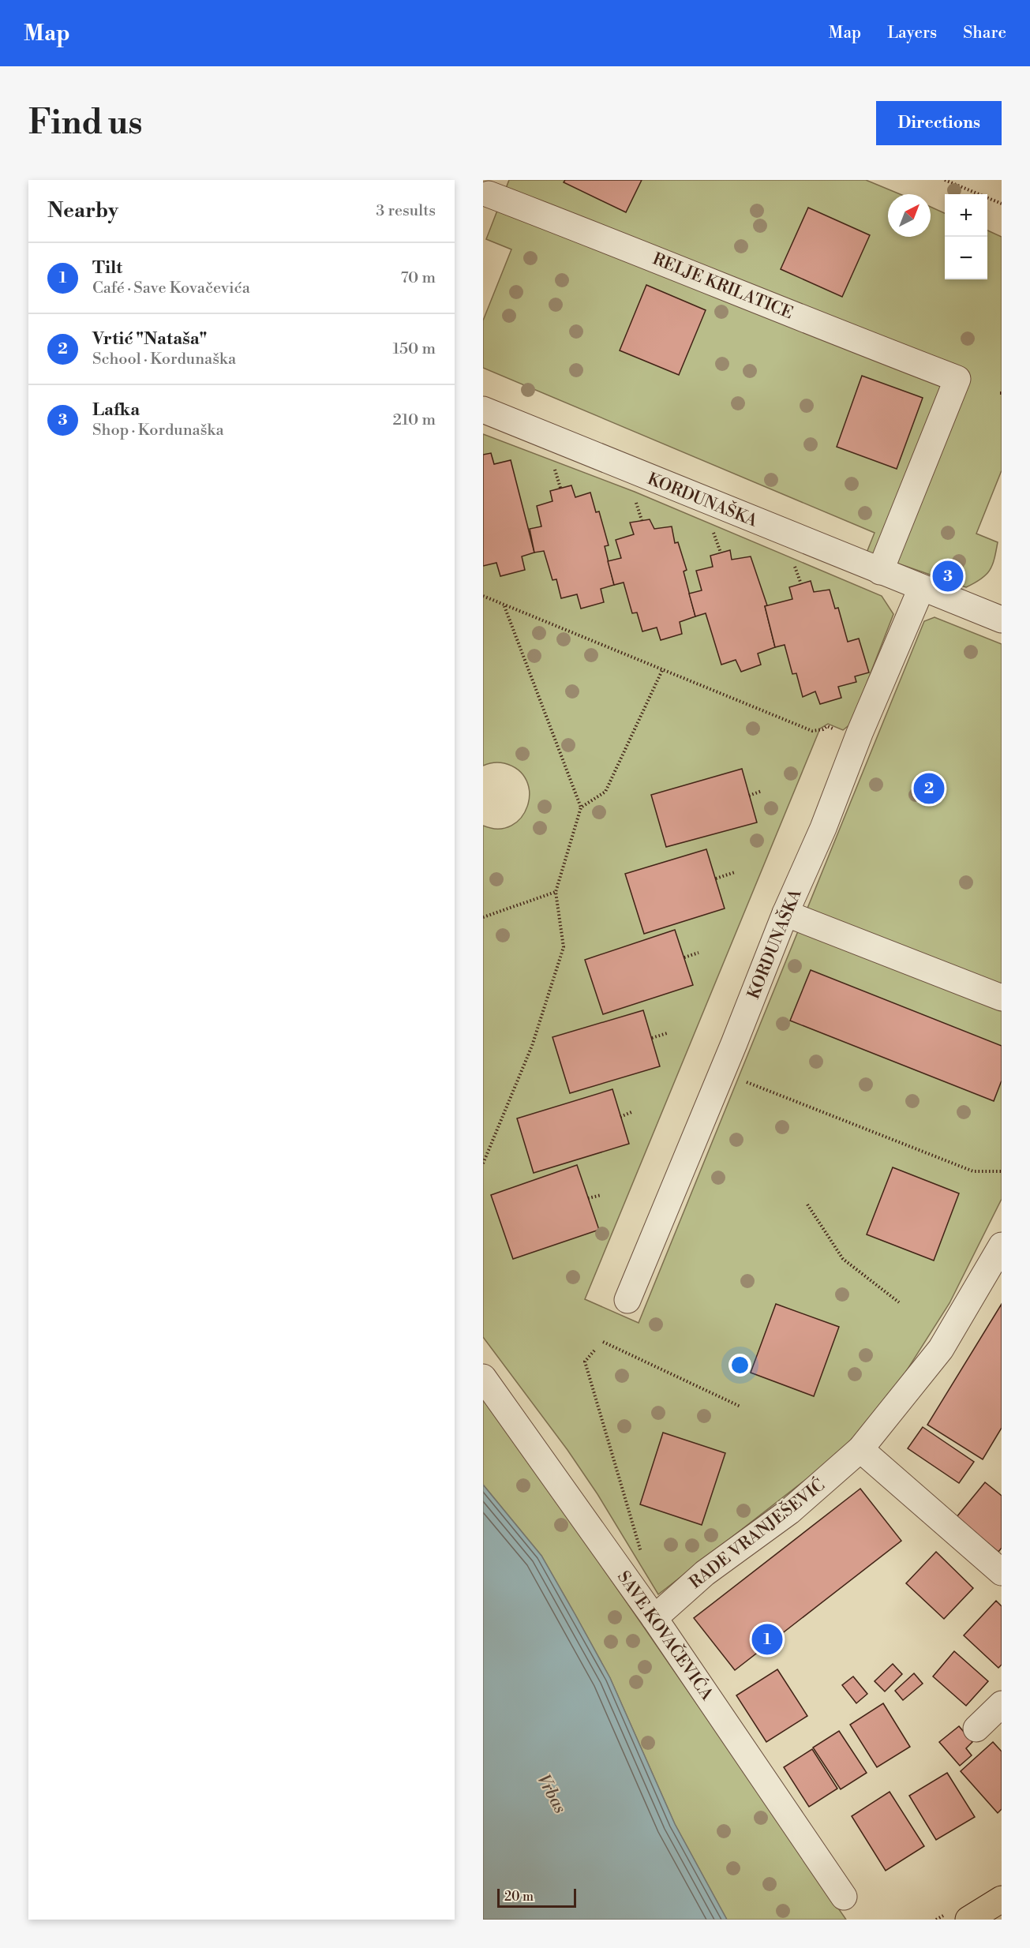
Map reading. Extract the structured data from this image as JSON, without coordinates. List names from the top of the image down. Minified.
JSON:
{"streets":{"street":["RELJE KRILATICE","KORDUNAŠKA","RADE VRANJEŠEVIĆ","SAVE KOVAČEVIĆA"]},"crossings":[["RELJE KRILATICE","KORDUNAŠKA"],["RADE VRANJEŠEVIĆ","SAVE KOVAČEVIĆA"]],"water":["Vrbas"],"scale_bar":"20 m","north":"top right","page":{"header":"Map","nav":["Map","Layers","Share"],"buttons":"Directions","title":"Find us","heading":["Nearby","3 results"],"map_buttons":["+","−"],"list":[{"mark":"1","name":"Tilt","note":"Café · Save Kovačevića","value":"70 m"},{"mark":"2","name":"Vrtić \"Nataša\"","note":"School · Kordunaška","value":"150 m"},{"mark":"3","name":"Lafka","note":"Shop · Kordunaška","value":"210 m"}],"pins":["3","2","1"],"scale":"20 m"}}
